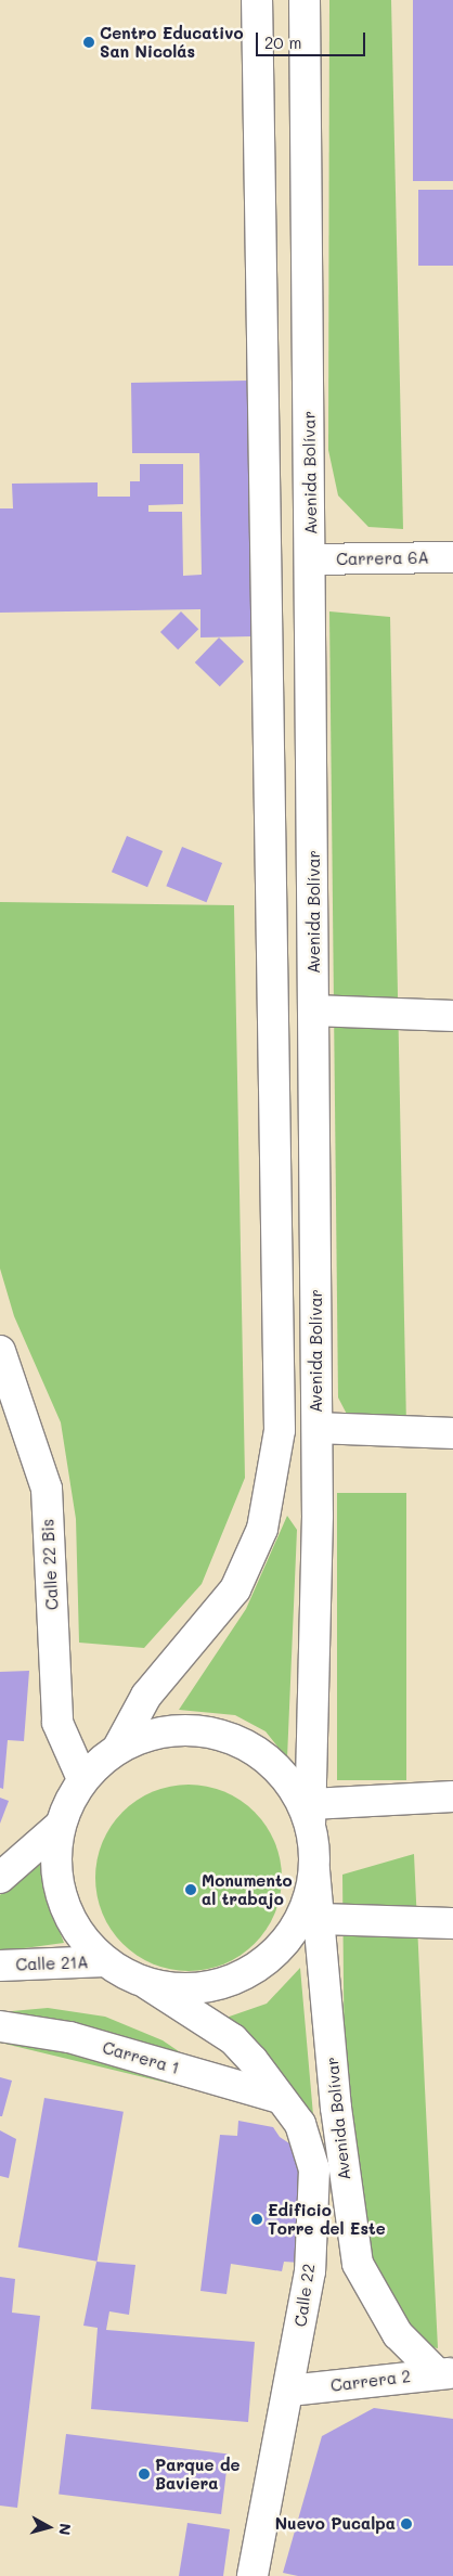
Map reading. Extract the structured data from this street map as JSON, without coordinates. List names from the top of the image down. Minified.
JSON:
{"streets":{"main road":["Avenida Bolívar","Carrera 6A","Calle 22 Bis","Calle 21A","Carrera 1","Calle 22","Carrera 2"]},"crossings":[["Avenida Bolívar","Carrera 6A"],["Avenida Bolívar","Carrera 2"],["Carrera 1","Calle 22"],["Calle 22","Carrera 2"]],"places":["Centro Educativo San Nicolás","Monumento al trabajo","Edificio Torre del Este","Parque de Baviera","Nuevo Pucalpa"],"scale_bar":"20 m","north":"right"}
